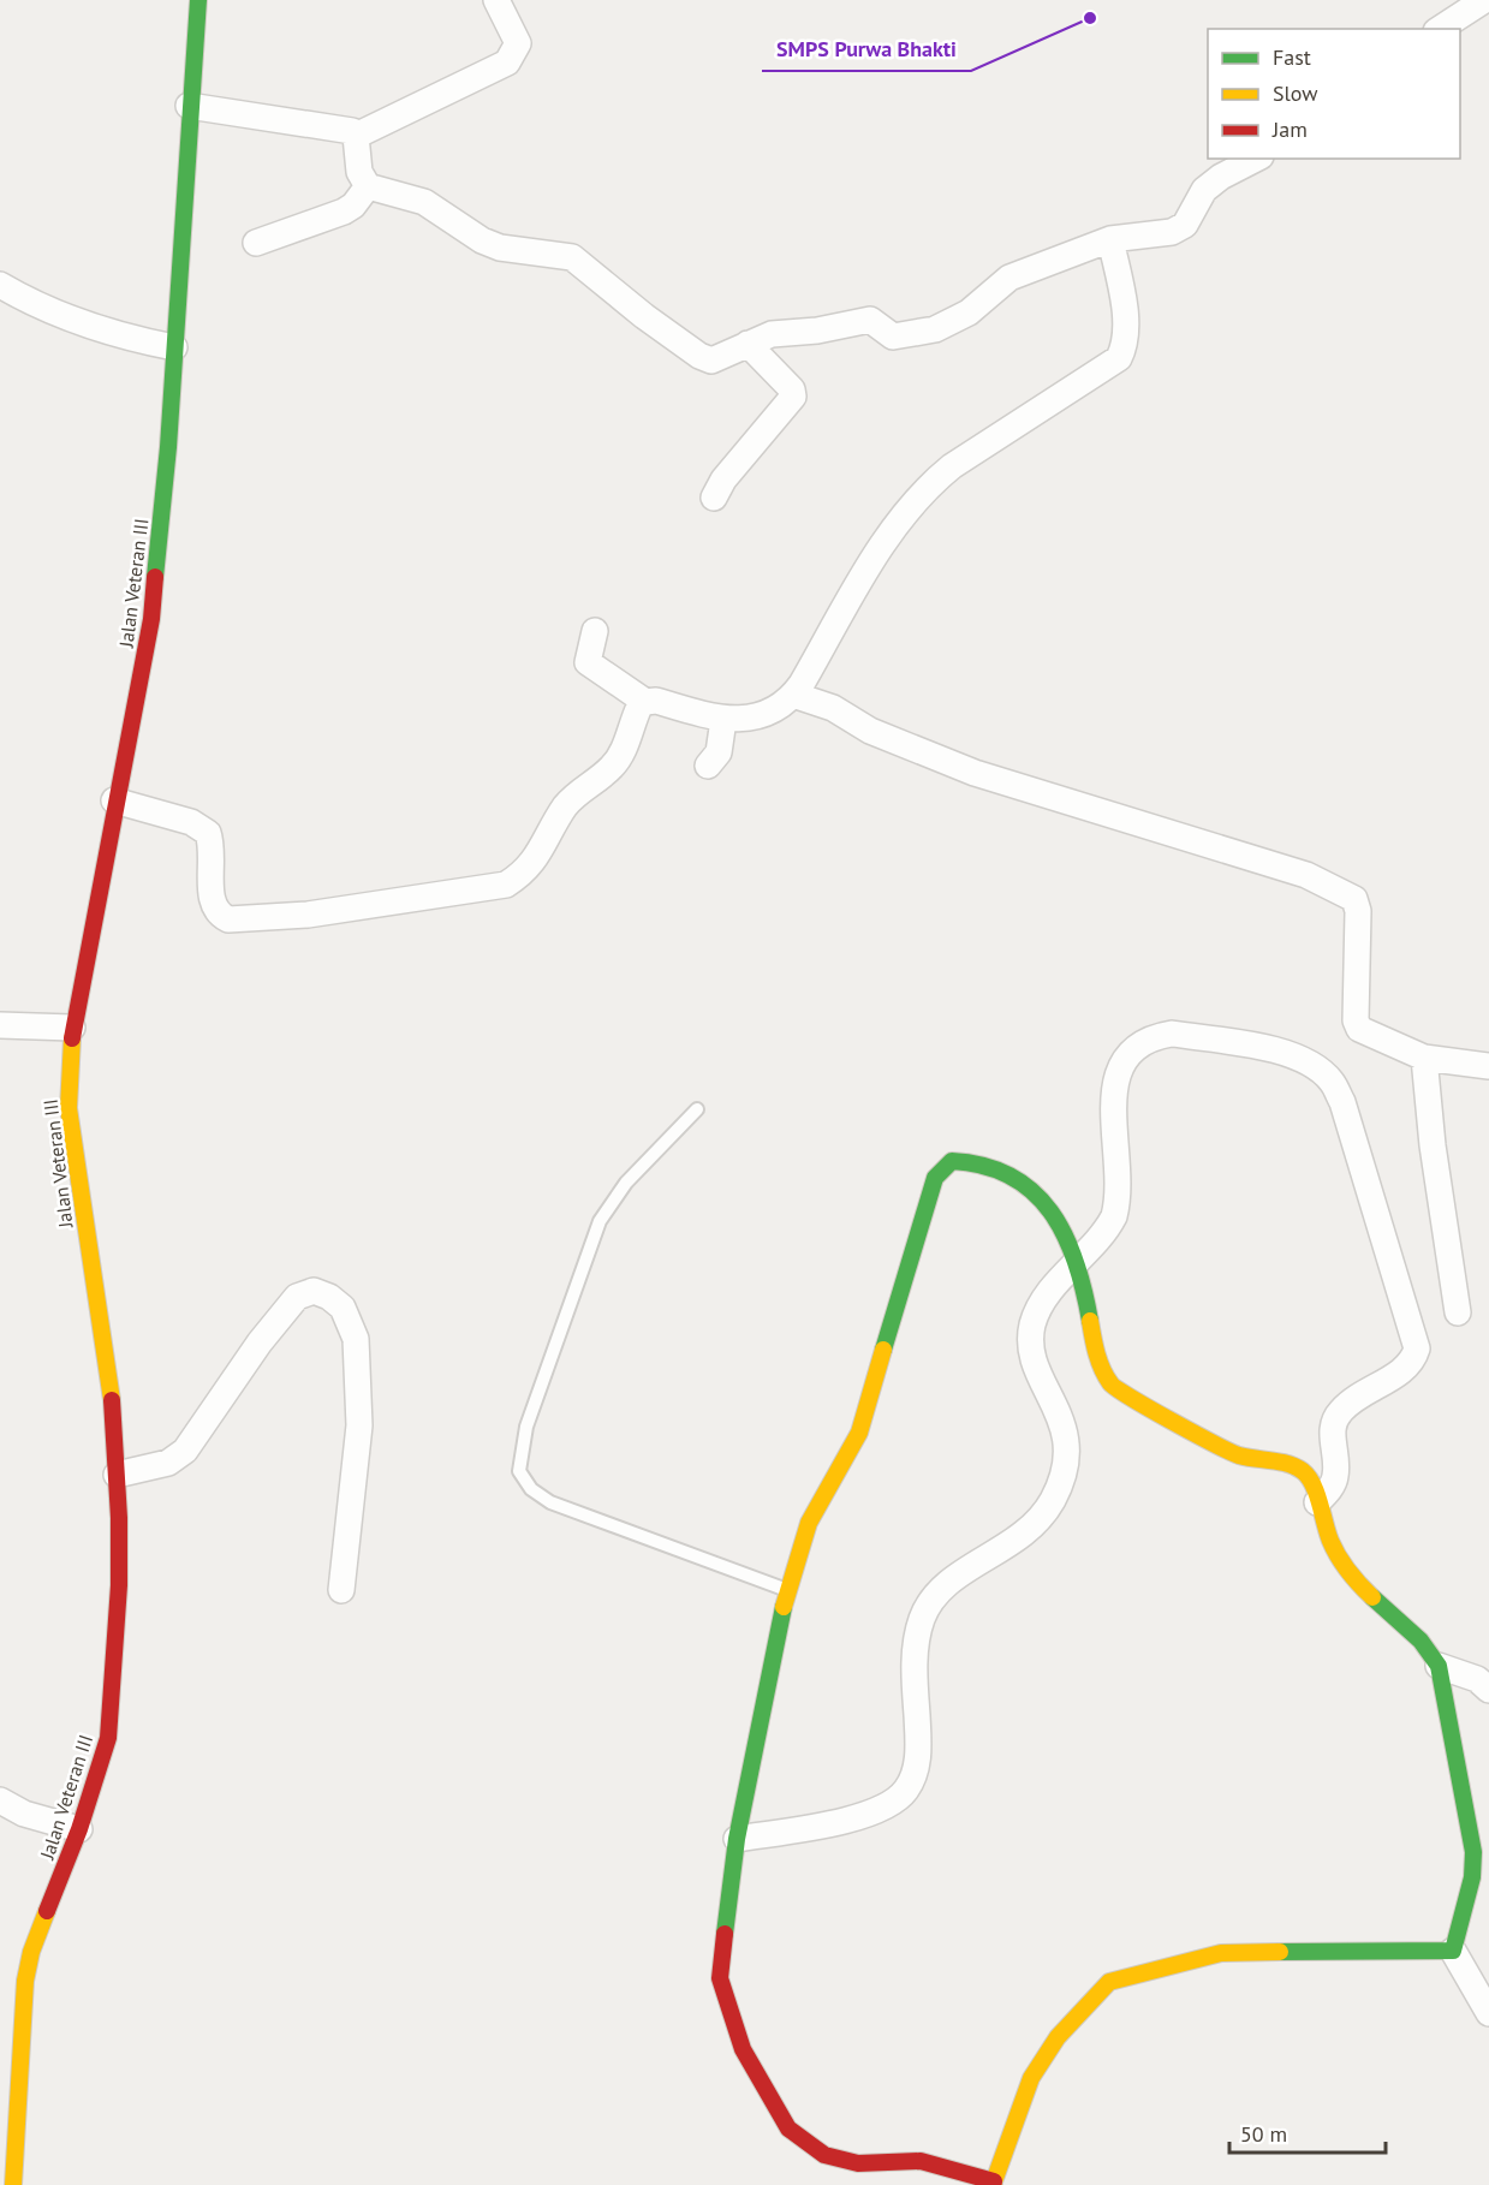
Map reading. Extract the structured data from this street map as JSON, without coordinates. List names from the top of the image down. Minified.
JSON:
{"streets":{"street":["Jalan Veteran III"]},"places":["SMPS Purwa Bhakti"],"legend":["Fast","Slow","Jam"],"scale_bar":"50 m"}
